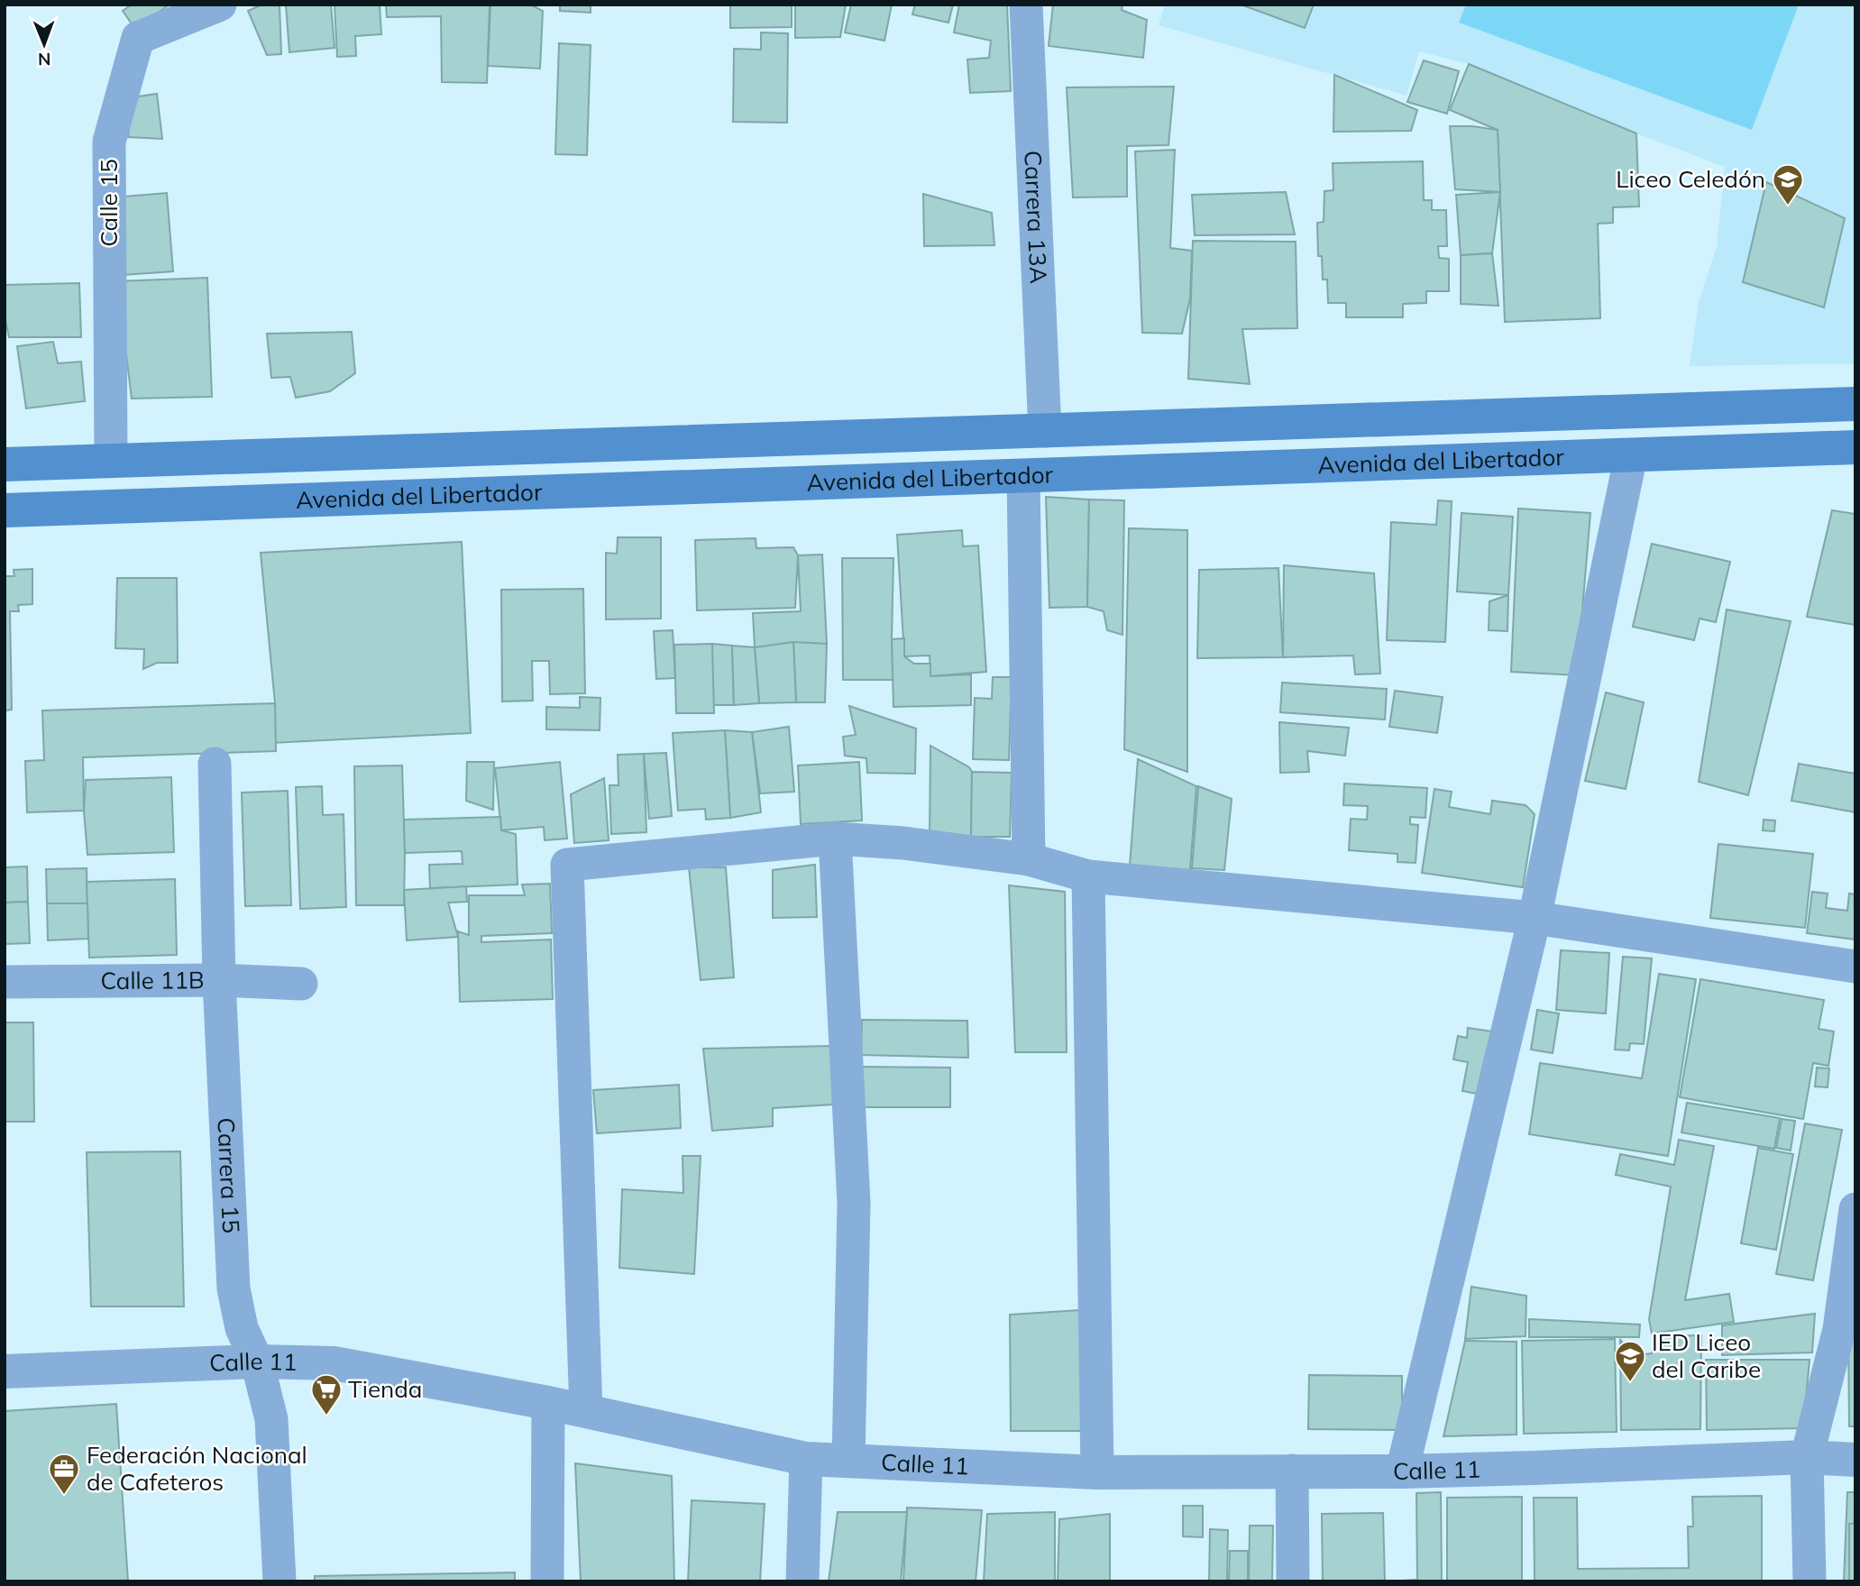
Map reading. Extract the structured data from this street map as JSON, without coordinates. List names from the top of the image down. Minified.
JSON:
{"streets":{"main road":["Avenida del Libertador"],"street":["Calle 15","Carrera 13A","Calle 11B","Carrera 15","Calle 11"]},"crossings":[["Calle 15","Avenida del Libertador"],["Carrera 13A","Avenida del Libertador"],["Calle 11B","Carrera 15"],["Carrera 15","Calle 11"]],"places":{"school or university":["Liceo Celedón","IED Liceo del Caribe"],"supermarket":["Tienda"],"office":["Federación Nacional de Cafeteros"]},"north":"bottom"}
